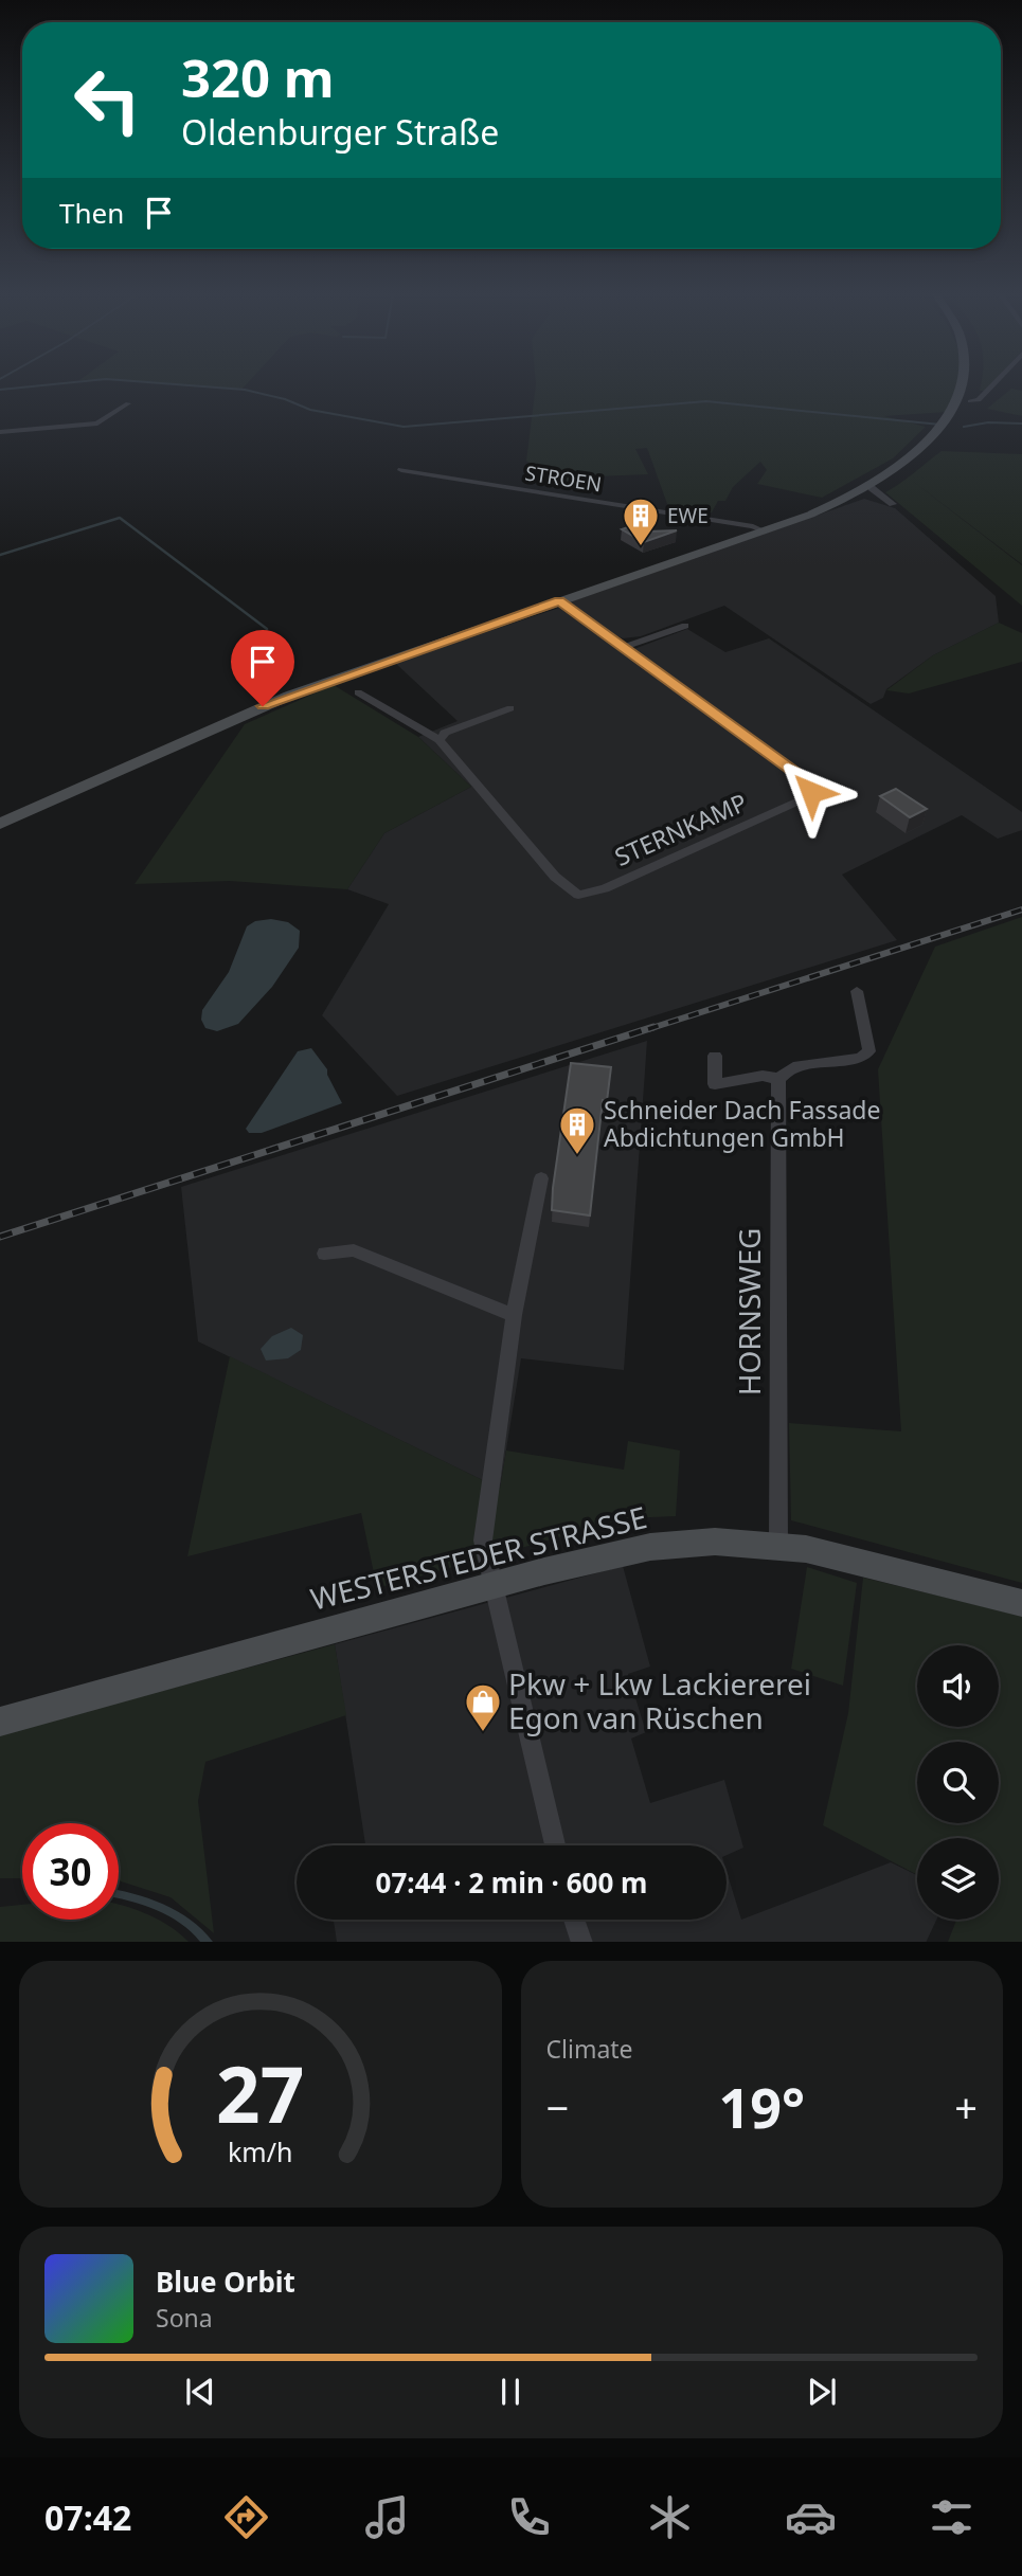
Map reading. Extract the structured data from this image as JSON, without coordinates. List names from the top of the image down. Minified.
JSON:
{"streets":{"main road":["WESTERSTEDER STRASSE"],"street":["STROEN","STERNKAMP","HORNSWEG"]},"crossings":[["HORNSWEG","WESTERSTEDER STRASSE"]],"places":{"building":["EWE","Schneider Dach Fassade Abdichtungen GmbH"],"shop":["Pkw + Lkw Lackiererei Egon van Rüschen"]},"page":{"turn":["320 m","Oldenburger Straße"],"then":"Then","limit":"30","trip":"07:44 · 2 min · 600 m","tile":"Climate","heat":["−","19°","+"],"song":["Blue Orbit","Sona"],"tabs":"07:42","gauge":["27","km/h"]}}
